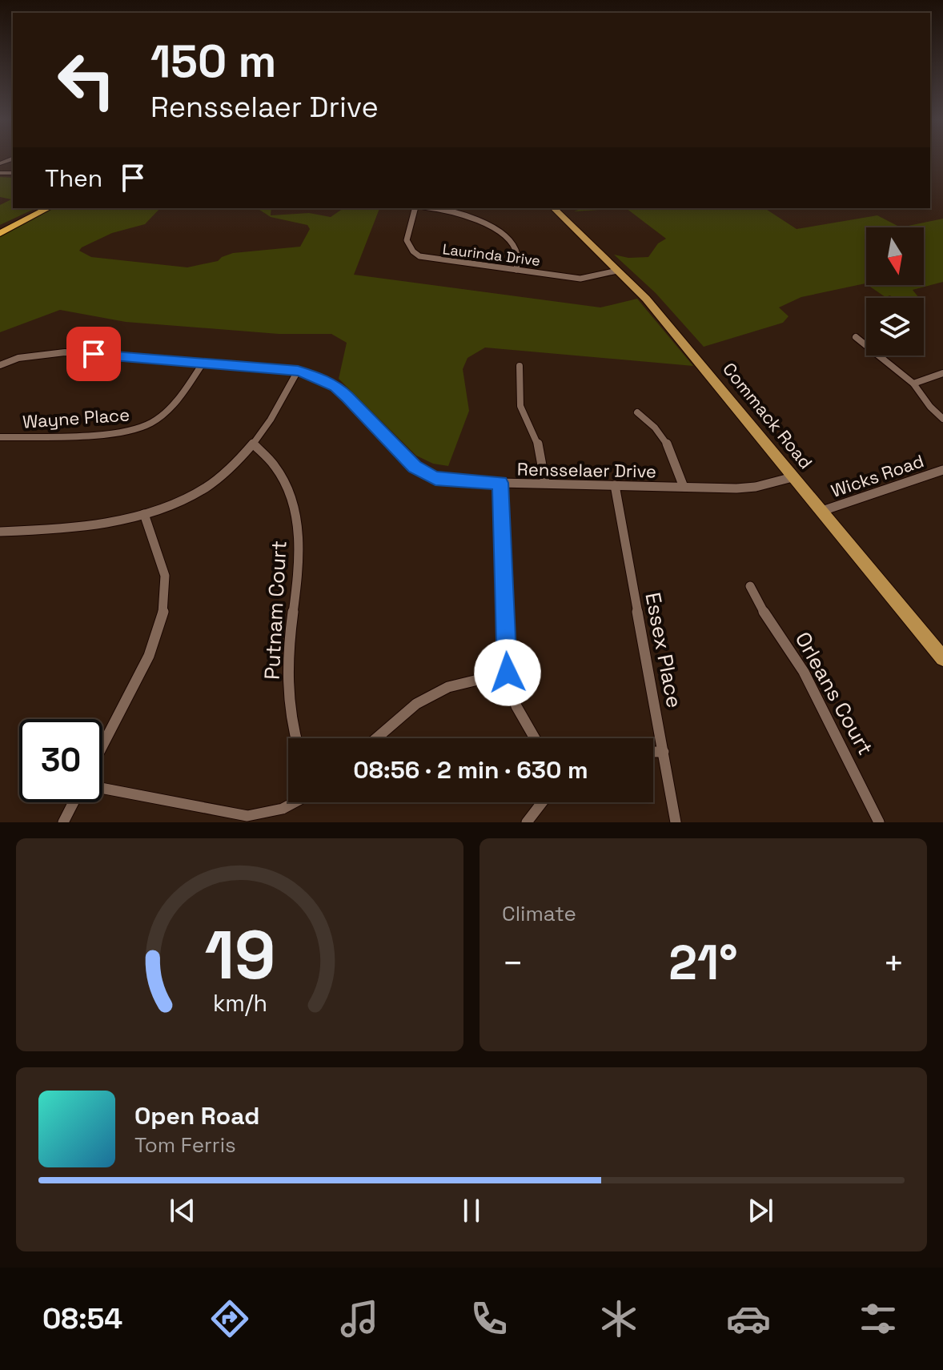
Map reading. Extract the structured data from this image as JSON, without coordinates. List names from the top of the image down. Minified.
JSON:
{"streets":{"main road":["Commack Road"],"street":["Laurinda Drive","Wayne Place","Rensselaer Drive","Wicks Road","Putnam Court","Essex Place","Orleans Court"]},"crossings":[["Laurinda Drive","Commack Road"],["Commack Road","Rensselaer Drive"],["Commack Road","Wicks Road"],["Wayne Place","Rensselaer Drive"],["Rensselaer Drive","Essex Place"]],"north":"bottom","page":{"turn":["150 m","Rensselaer Drive"],"then":"Then","limit":"30","trip":"08:56 · 2 min · 630 m","tile":"Climate","heat":["−","21°","+"],"song":["Open Road","Tom Ferris"],"tabs":"08:54","gauge":["19","km/h"]}}
